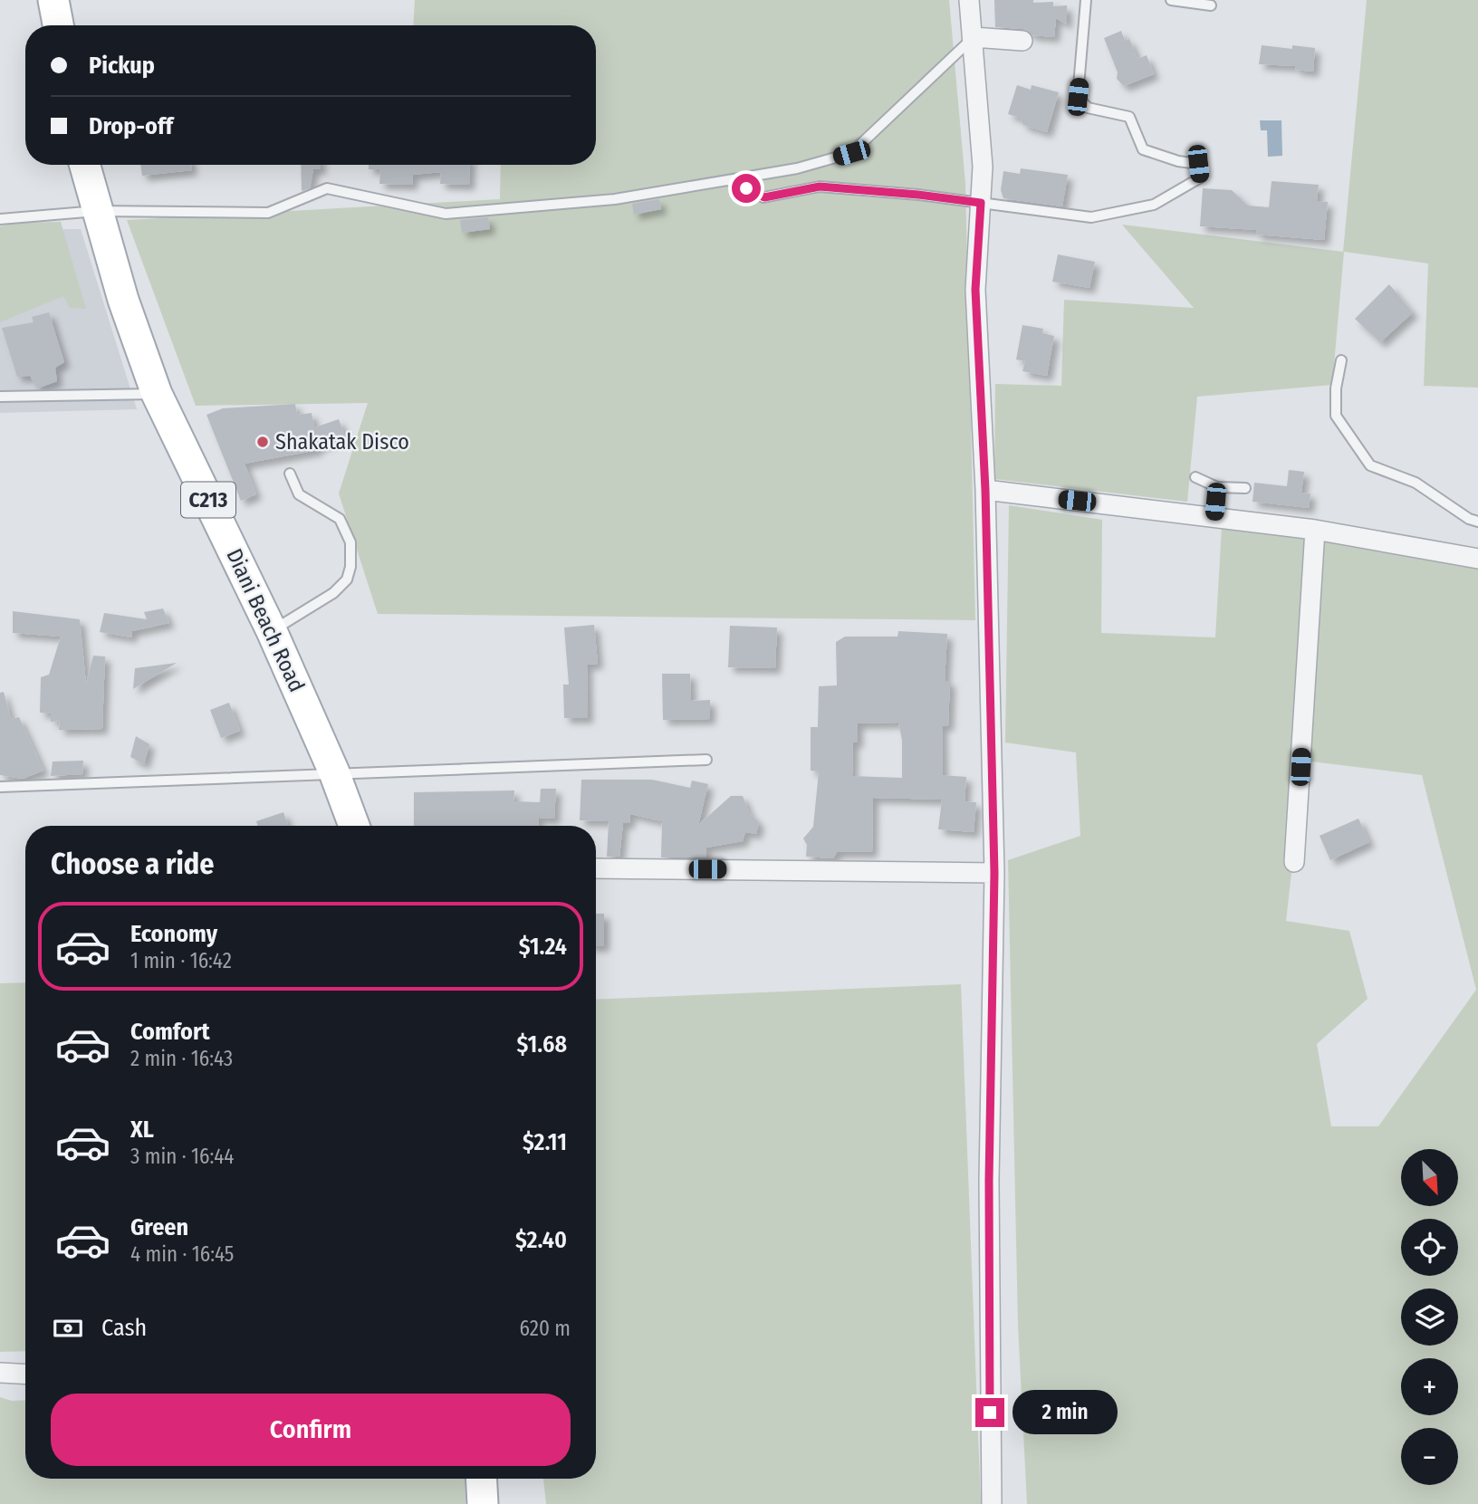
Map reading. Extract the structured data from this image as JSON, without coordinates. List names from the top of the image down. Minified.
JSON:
{"streets":{"main road":["C213","Diani Beach Road"]},"places":["Shakatak Disco"],"north":"bottom right","page":{"banner":["Pickup","Drop-off"],"heading":"Choose a ride","list":[{"name":"Economy","note":"1 min · 16:42","value":"$1.24"},{"name":"Comfort","note":"2 min · 16:43","value":"$1.68"},{"name":"XL","note":"3 min · 16:44","value":"$2.11"},{"name":"Green","note":"4 min · 16:45","value":"$2.40"}],"map_buttons":["+","−"],"pay":["Cash","620 m"],"buttons":"Confirm","bubble":"2 min"}}
